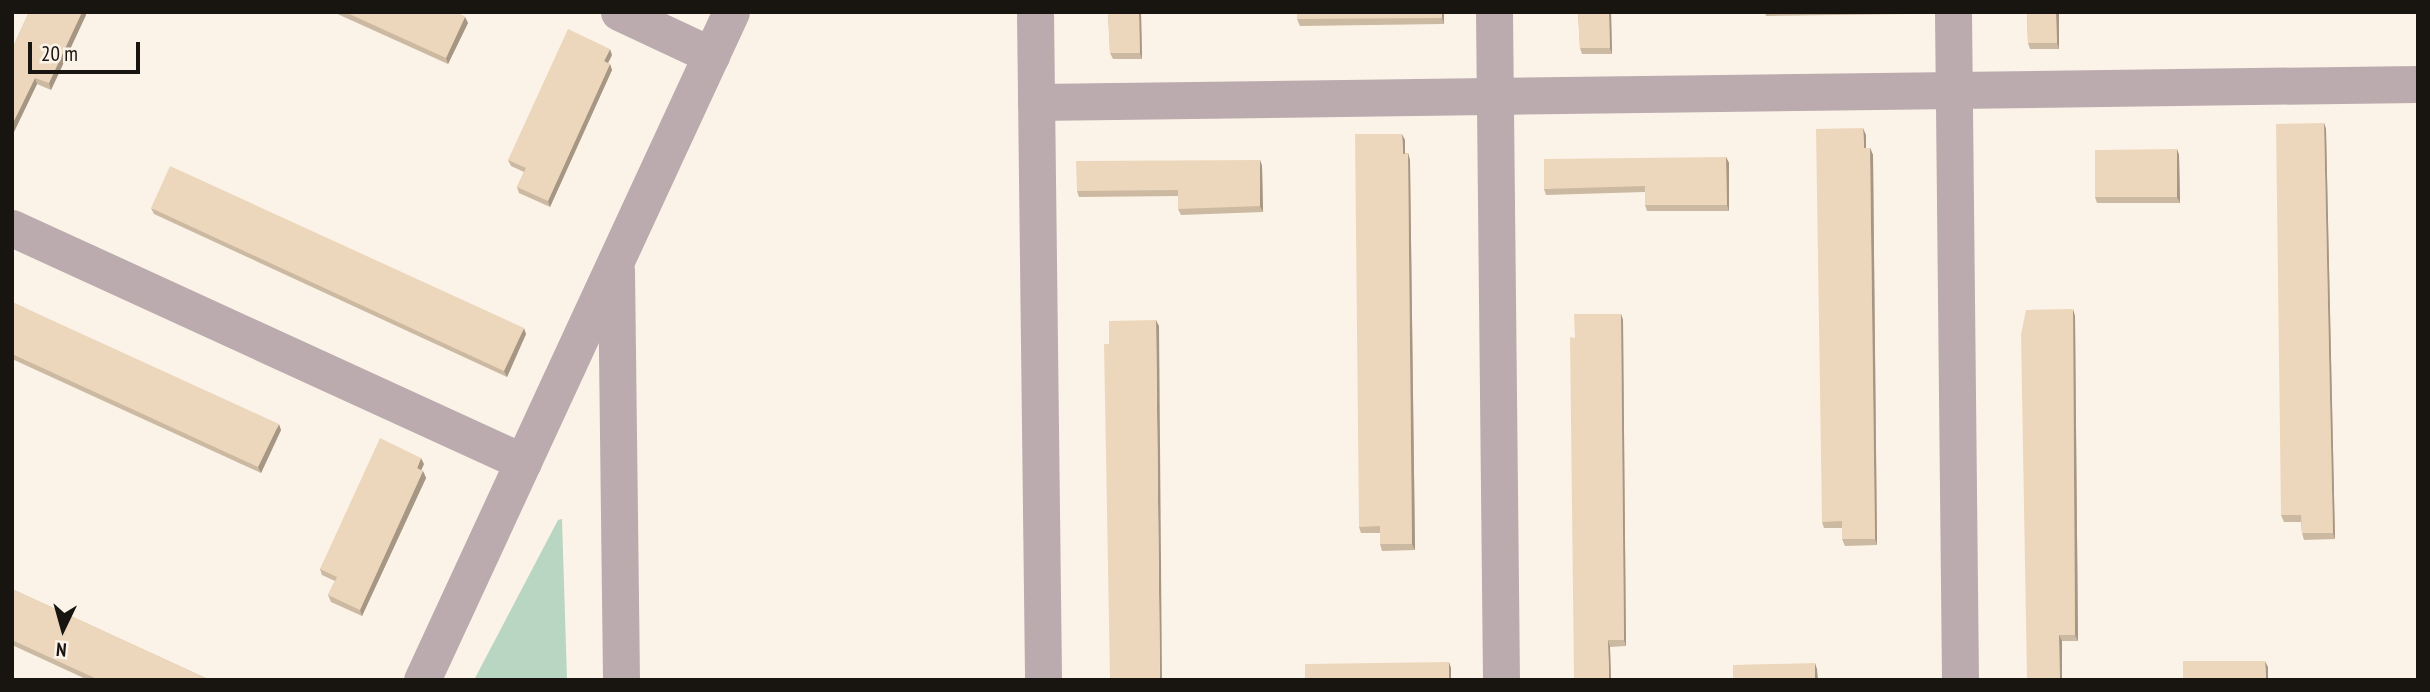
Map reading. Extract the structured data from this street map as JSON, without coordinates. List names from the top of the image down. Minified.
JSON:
{"scale_bar":"20 m","north":"bottom"}
